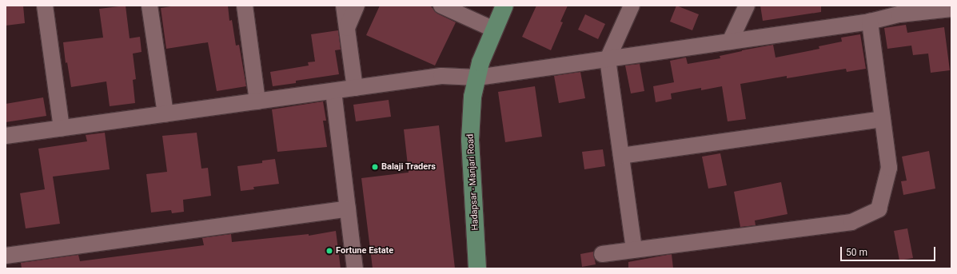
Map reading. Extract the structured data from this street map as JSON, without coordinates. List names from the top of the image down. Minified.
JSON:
{"streets":{"main road":["Hadapsar - Manjari Road"]},"places":["Balaji Traders","Fortune Estate"],"scale_bar":"50 m"}
